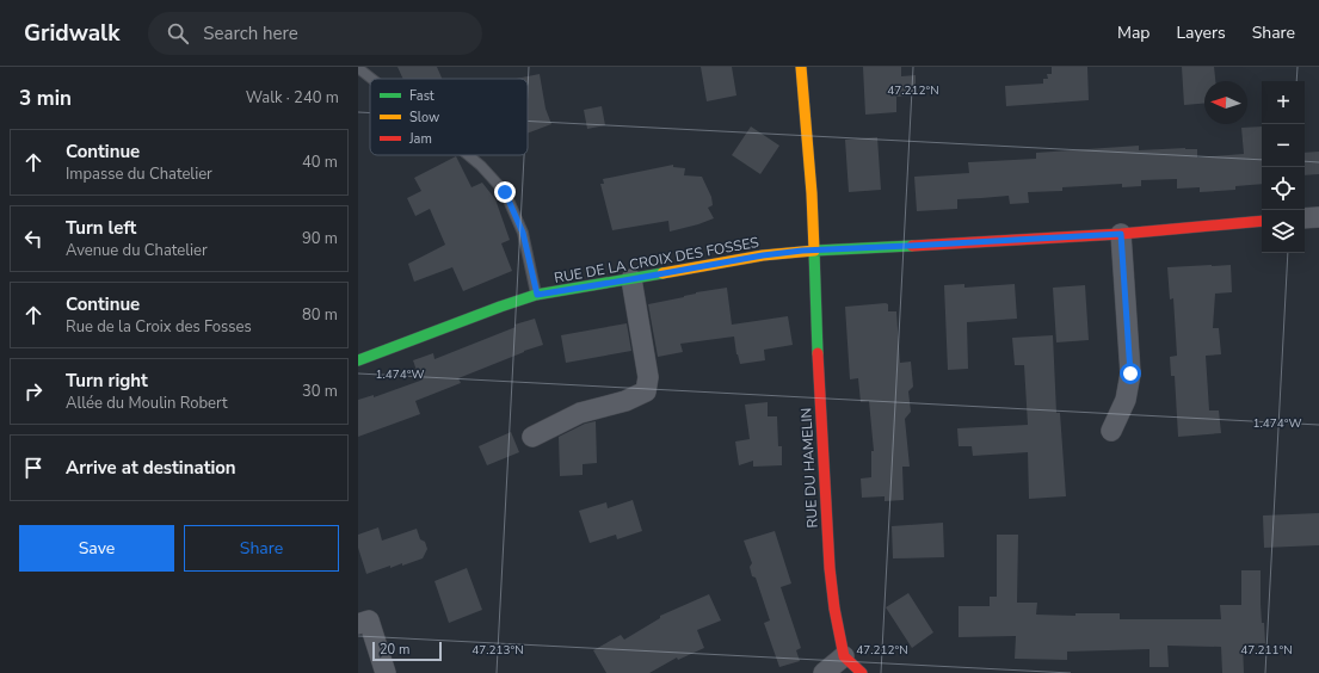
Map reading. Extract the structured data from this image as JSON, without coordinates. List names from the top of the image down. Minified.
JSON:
{"streets":{"street":["RUE DE LA CROIX DES FOSSES","RUE DU HAMELIN"]},"crossings":[["RUE DE LA CROIX DES FOSSES","RUE DU HAMELIN"]],"legend":["Fast","Slow","Jam"],"scale_bar":"20 m","north":"left","page":{"header":"Gridwalk","search":"Search here","nav":["Map","Layers","Share"],"heading":["3 min","Walk · 240 m"],"map_buttons":["+","−"],"list":[["Continue","Impasse du Chatelier","40 m"],["Turn left","Avenue du Chatelier","90 m"],["Continue","Rue de la Croix des Fosses","80 m"],["Turn right","Allée du Moulin Robert","30 m"],"Arrive at destination"],"buttons":["Save","Share"],"scale":"20 m"},"coordinates":["47.212°N","1.474°W","47.213°N","47.211°N"]}
